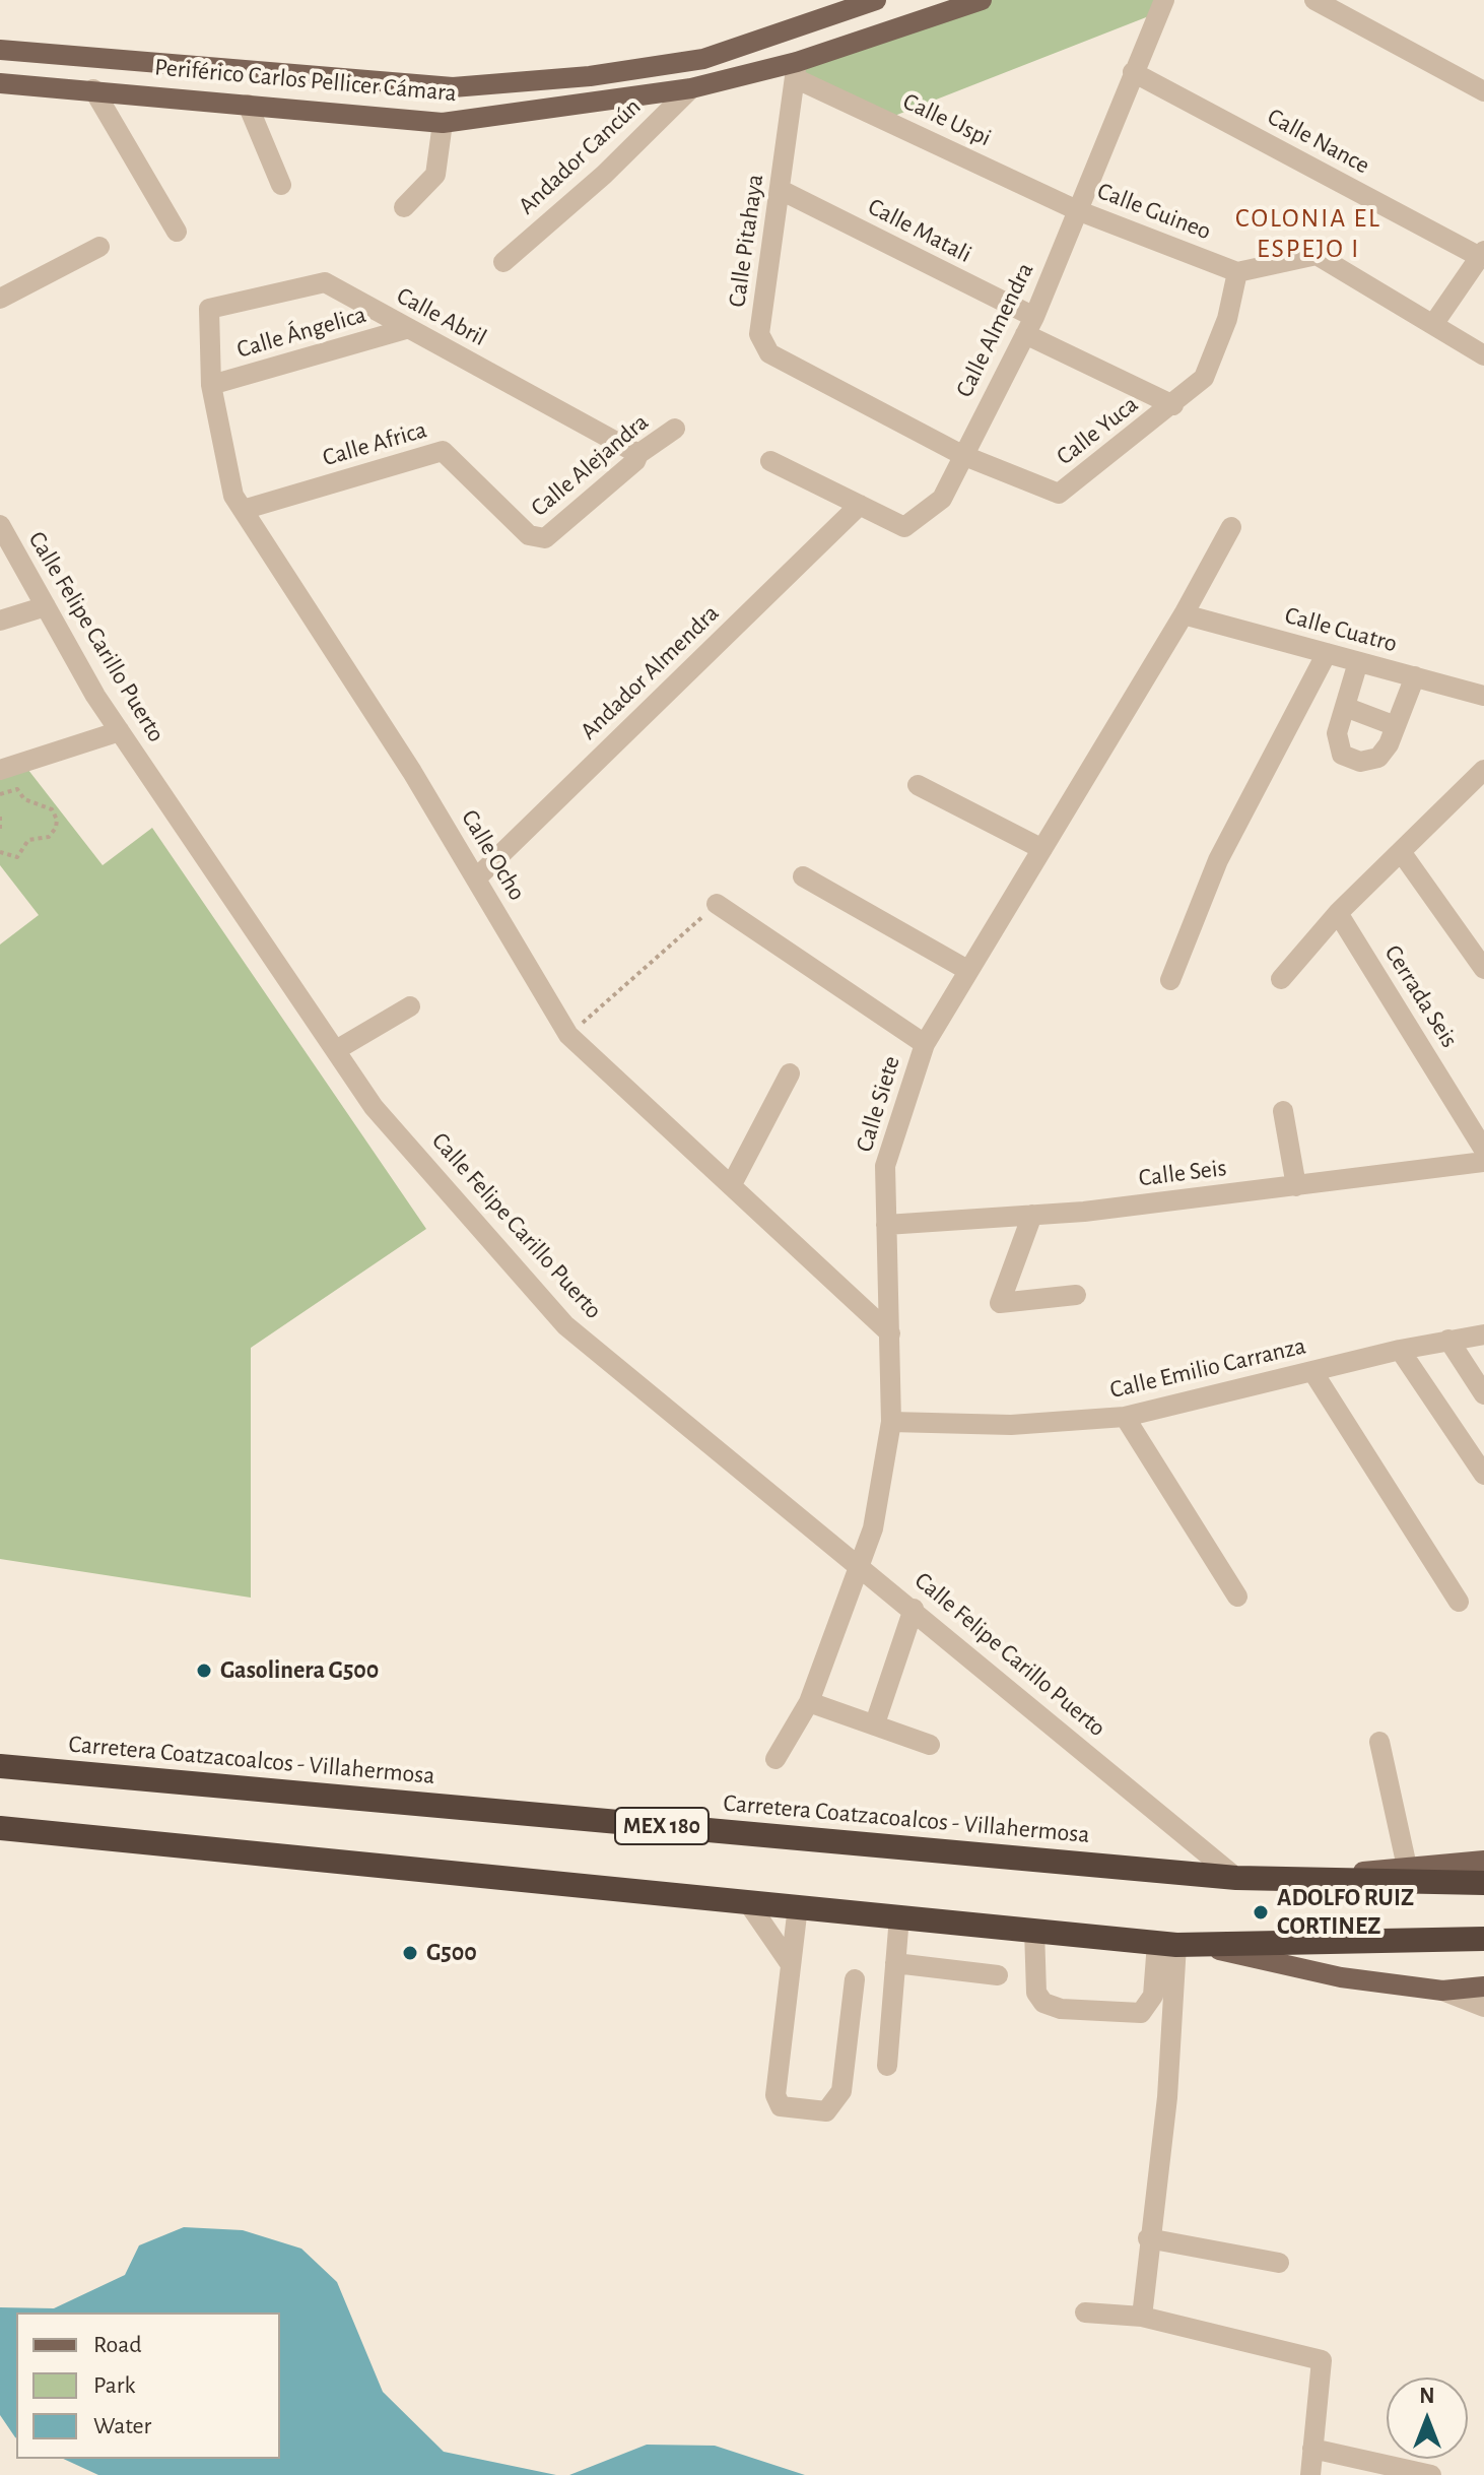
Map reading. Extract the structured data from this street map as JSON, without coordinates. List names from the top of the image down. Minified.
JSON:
{"streets":{"highway":["Carretera Coatzacoalcos - Villahermosa","MEX 180"],"main road":["Periférico Carlos Pellicer Cámara"],"street":["Calle Uspi","Calle Nance","Andador Cancún","Calle Guineo","Calle Matali","Calle Pitahaya","Calle Abril","Calle Almendra","Calle Ángelica","Calle Yuca","Calle Africa","Calle Alejandra","Calle Cuatro","Calle Felipe Carillo Puerto","Andador Almendra","Calle Ocho","Cerrada Seis","Calle Siete","Calle Seis","Calle Emilio Carranza"]},"crossings":[["Periférico Carlos Pellicer Cámara","Calle Uspi"],["Periférico Carlos Pellicer Cámara","Andador Cancún"],["Periférico Carlos Pellicer Cámara","Calle Pitahaya"],["Calle Uspi","Calle Guineo"],["Calle Uspi","Calle Pitahaya"],["Calle Uspi","Calle Almendra"],["Calle Nance","Calle Almendra"],["Calle Guineo","Calle Almendra"],["Calle Matali","Calle Pitahaya"],["Calle Matali","Calle Almendra"],["Calle Matali","Calle Yuca"],["Calle Pitahaya","Calle Almendra"],["Calle Pitahaya","Calle Yuca"],["Calle Abril","Calle Ángelica"],["Calle Abril","Calle Alejandra"],["Calle Abril","Calle Ocho"],["Calle Almendra","Calle Yuca"],["Calle Almendra","Andador Almendra"],["Calle Ángelica","Calle Ocho"],["Calle Africa","Calle Alejandra"],["Calle Africa","Calle Ocho"],["Calle Cuatro","Calle Siete"],["Calle Felipe Carillo Puerto","Calle Siete"],["Calle Felipe Carillo Puerto","Carretera Coatzacoalcos - Villahermosa"],["Andador Almendra","Calle Ocho"],["Calle Ocho","Calle Siete"],["Calle Siete","Calle Seis"],["Calle Siete","Calle Emilio Carranza"]],"districts":["COLONIA EL ESPEJO I"],"places":["Gasolinera G500","ADOLFO RUIZ CORTINEZ","G500"],"legend":["Road","Park","Water"],"north":"top"}
